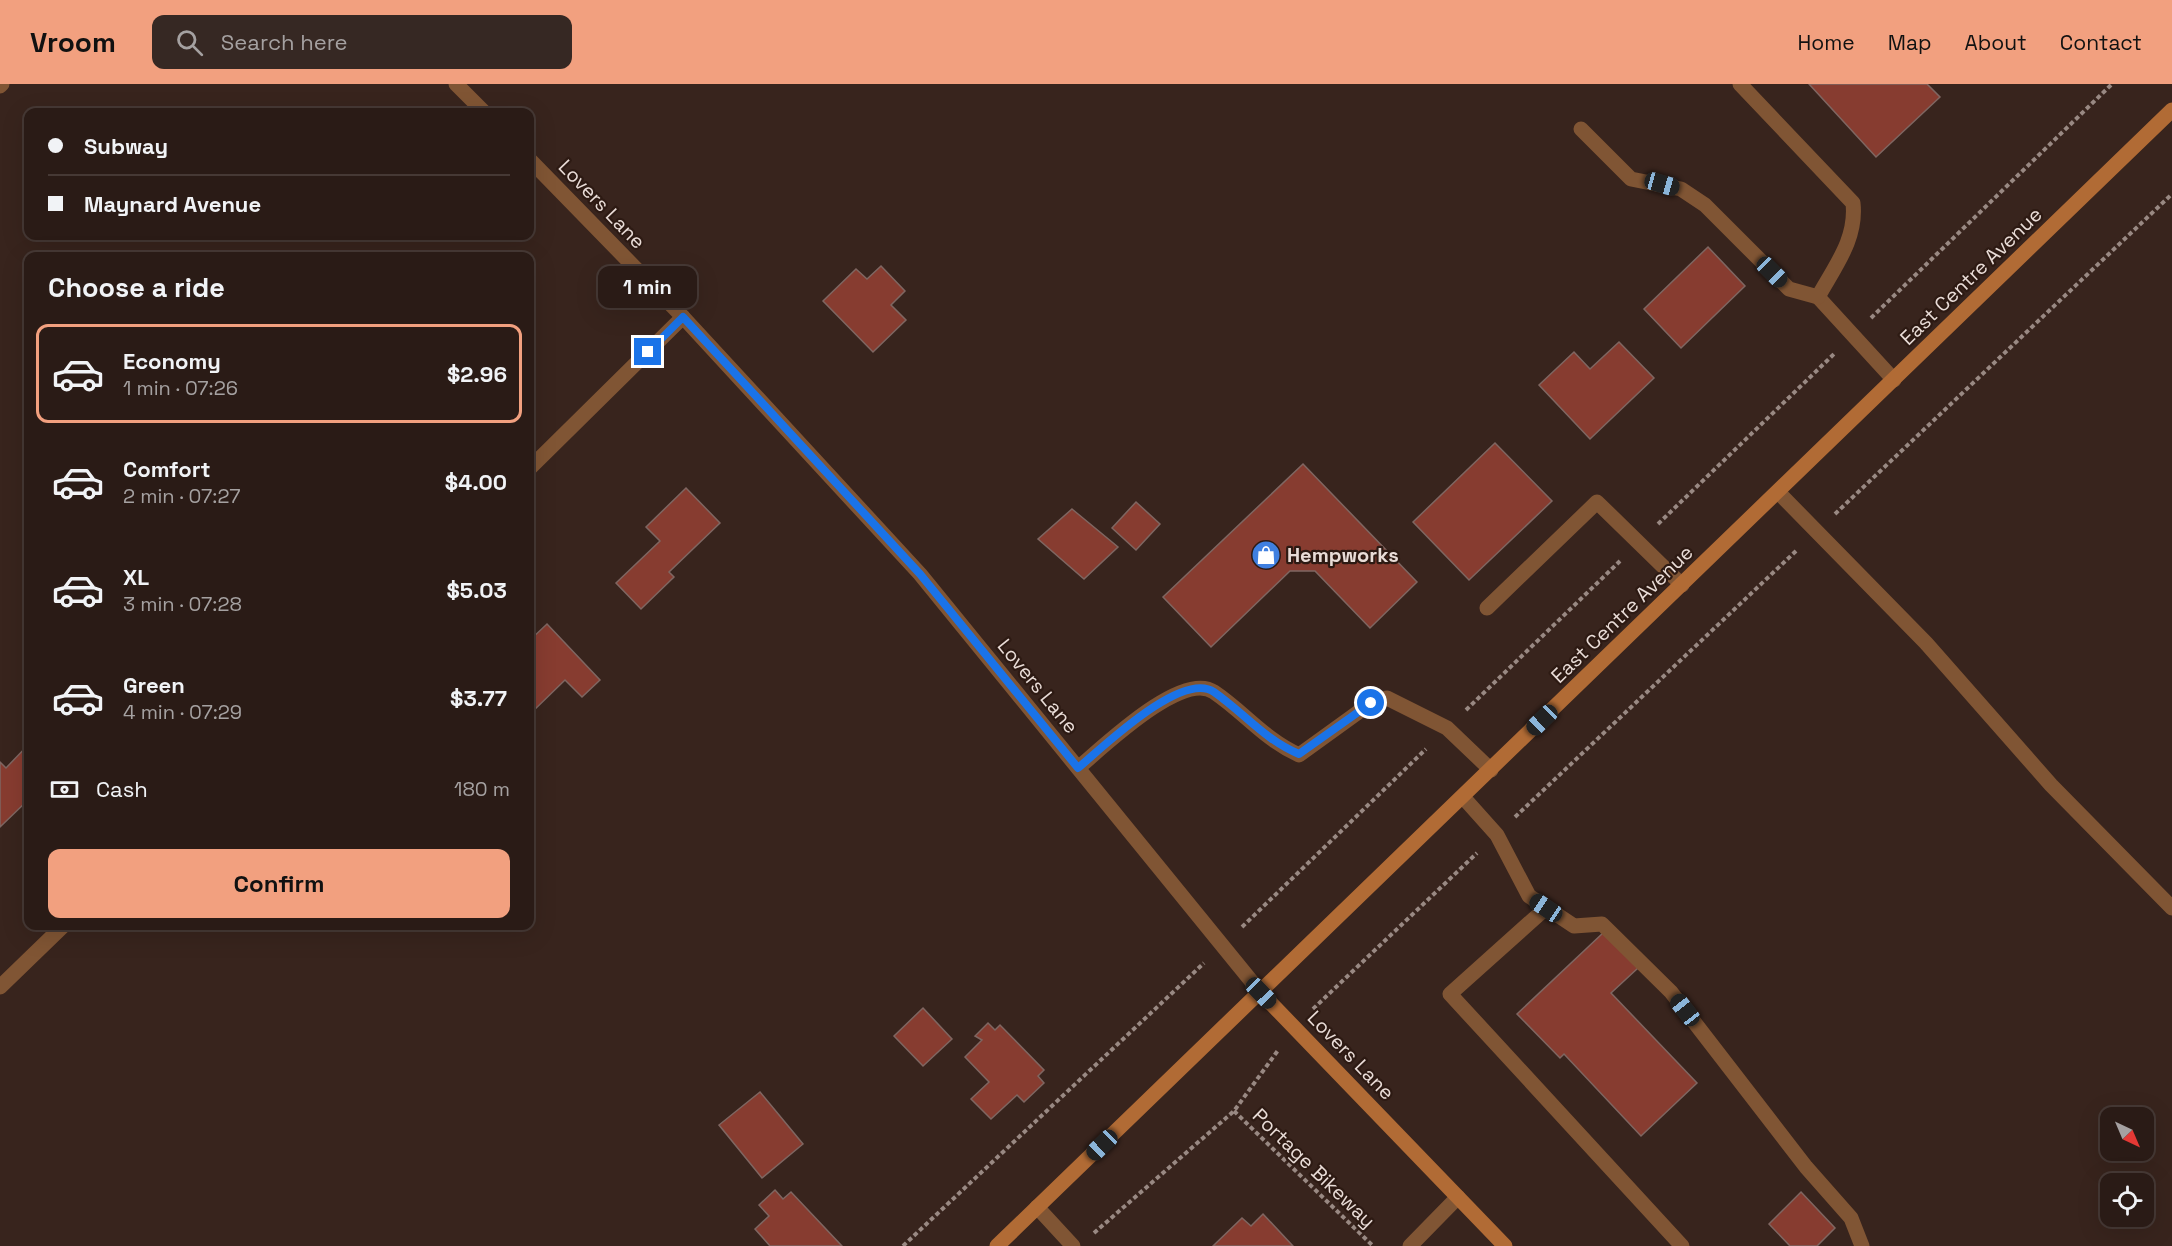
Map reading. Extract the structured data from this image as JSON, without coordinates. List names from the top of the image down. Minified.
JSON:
{"streets":{"main road":["Lovers Lane","East Centre Avenue"],"path":["Portage Bikeway"]},"crossings":[["Lovers Lane","East Centre Avenue"]],"places":{"shop":["Hempworks"]},"north":"bottom right","page":{"header":"Vroom","search":"Search here","nav":["Home","Map","About","Contact"],"banner":["Subway","Maynard Avenue"],"heading":"Choose a ride","bubble":"1 min","list":[{"name":"Economy","note":"1 min · 07:26","value":"$2.96"},{"name":"Comfort","note":"2 min · 07:27","value":"$4.00"},{"name":"XL","note":"3 min · 07:28","value":"$5.03"},{"name":"Green","note":"4 min · 07:29","value":"$3.77"}],"pay":["Cash","180 m"],"buttons":"Confirm"}}
